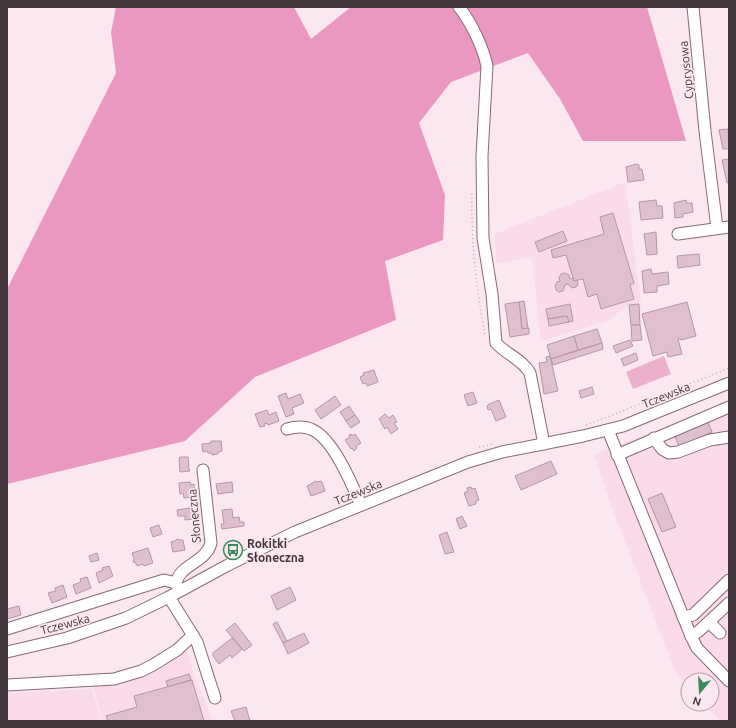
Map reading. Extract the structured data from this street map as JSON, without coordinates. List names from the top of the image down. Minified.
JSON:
{"streets":{"street":["Cyprysowa","Tczewska","Słoneczna"]},"crossings":[["Tczewska","Słoneczna"]],"places":{"bus stop":["Rokitki Słoneczna"]},"north":"bottom"}
